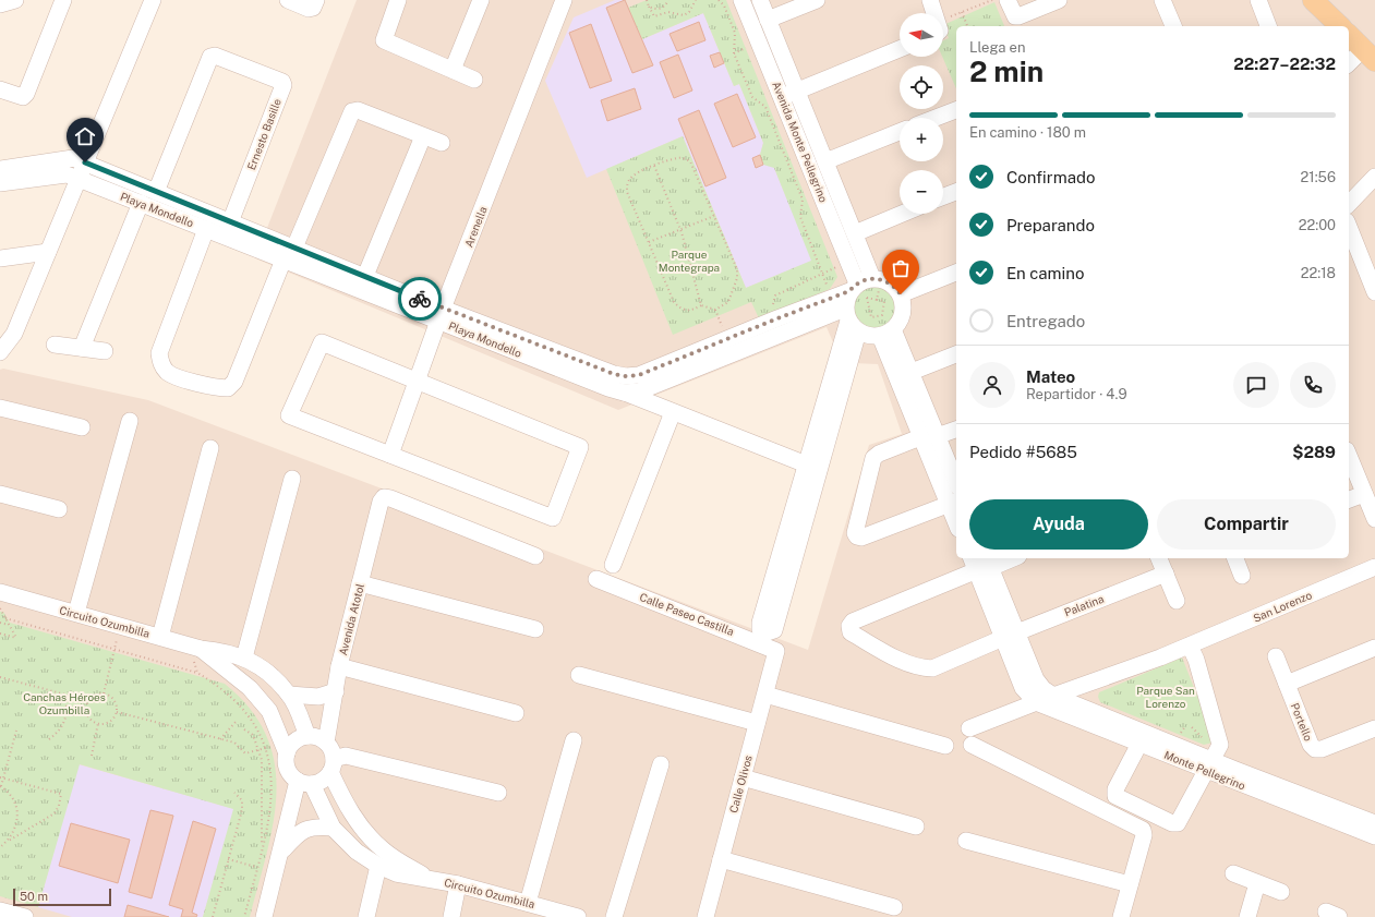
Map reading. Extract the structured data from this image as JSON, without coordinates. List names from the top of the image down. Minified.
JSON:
{"streets":{"street":["Ernesto Basille","Avenida Monte Pellegrino","Playa Mondello","Arenella","Palatina","San Lorenzo","Calle Paseo Castilla","Avenida Atotol","Circuito Ozumbilla","Portello","Monte Pellegrino","Calle Olivos"]},"crossings":[["Ernesto Basille","Playa Mondello"],["Avenida Monte Pellegrino","Playa Mondello"],["Playa Mondello","Arenella"],["San Lorenzo","Monte Pellegrino"],["Calle Paseo Castilla","Calle Olivos"],["Avenida Atotol","Circuito Ozumbilla"]],"parks":["Parque Montegrapa","Parque San Lorenzo","Canchas Héroes Ozumbilla"],"scale_bar":"50 m","north":"left","page":{"map_buttons":["+","−"],"heading":["2 min","Llega en","22:27–22:32"],"panel":["Mateo","Repartidor · 4.9","Pedido #5685","$289"],"bar":"En camino · 180 m","list":[["Confirmado","21:56"],["Preparando","22:00"],["En camino","22:18"],"Entregado"],"buttons":["Ayuda","Compartir"],"scale":"50 m"}}
